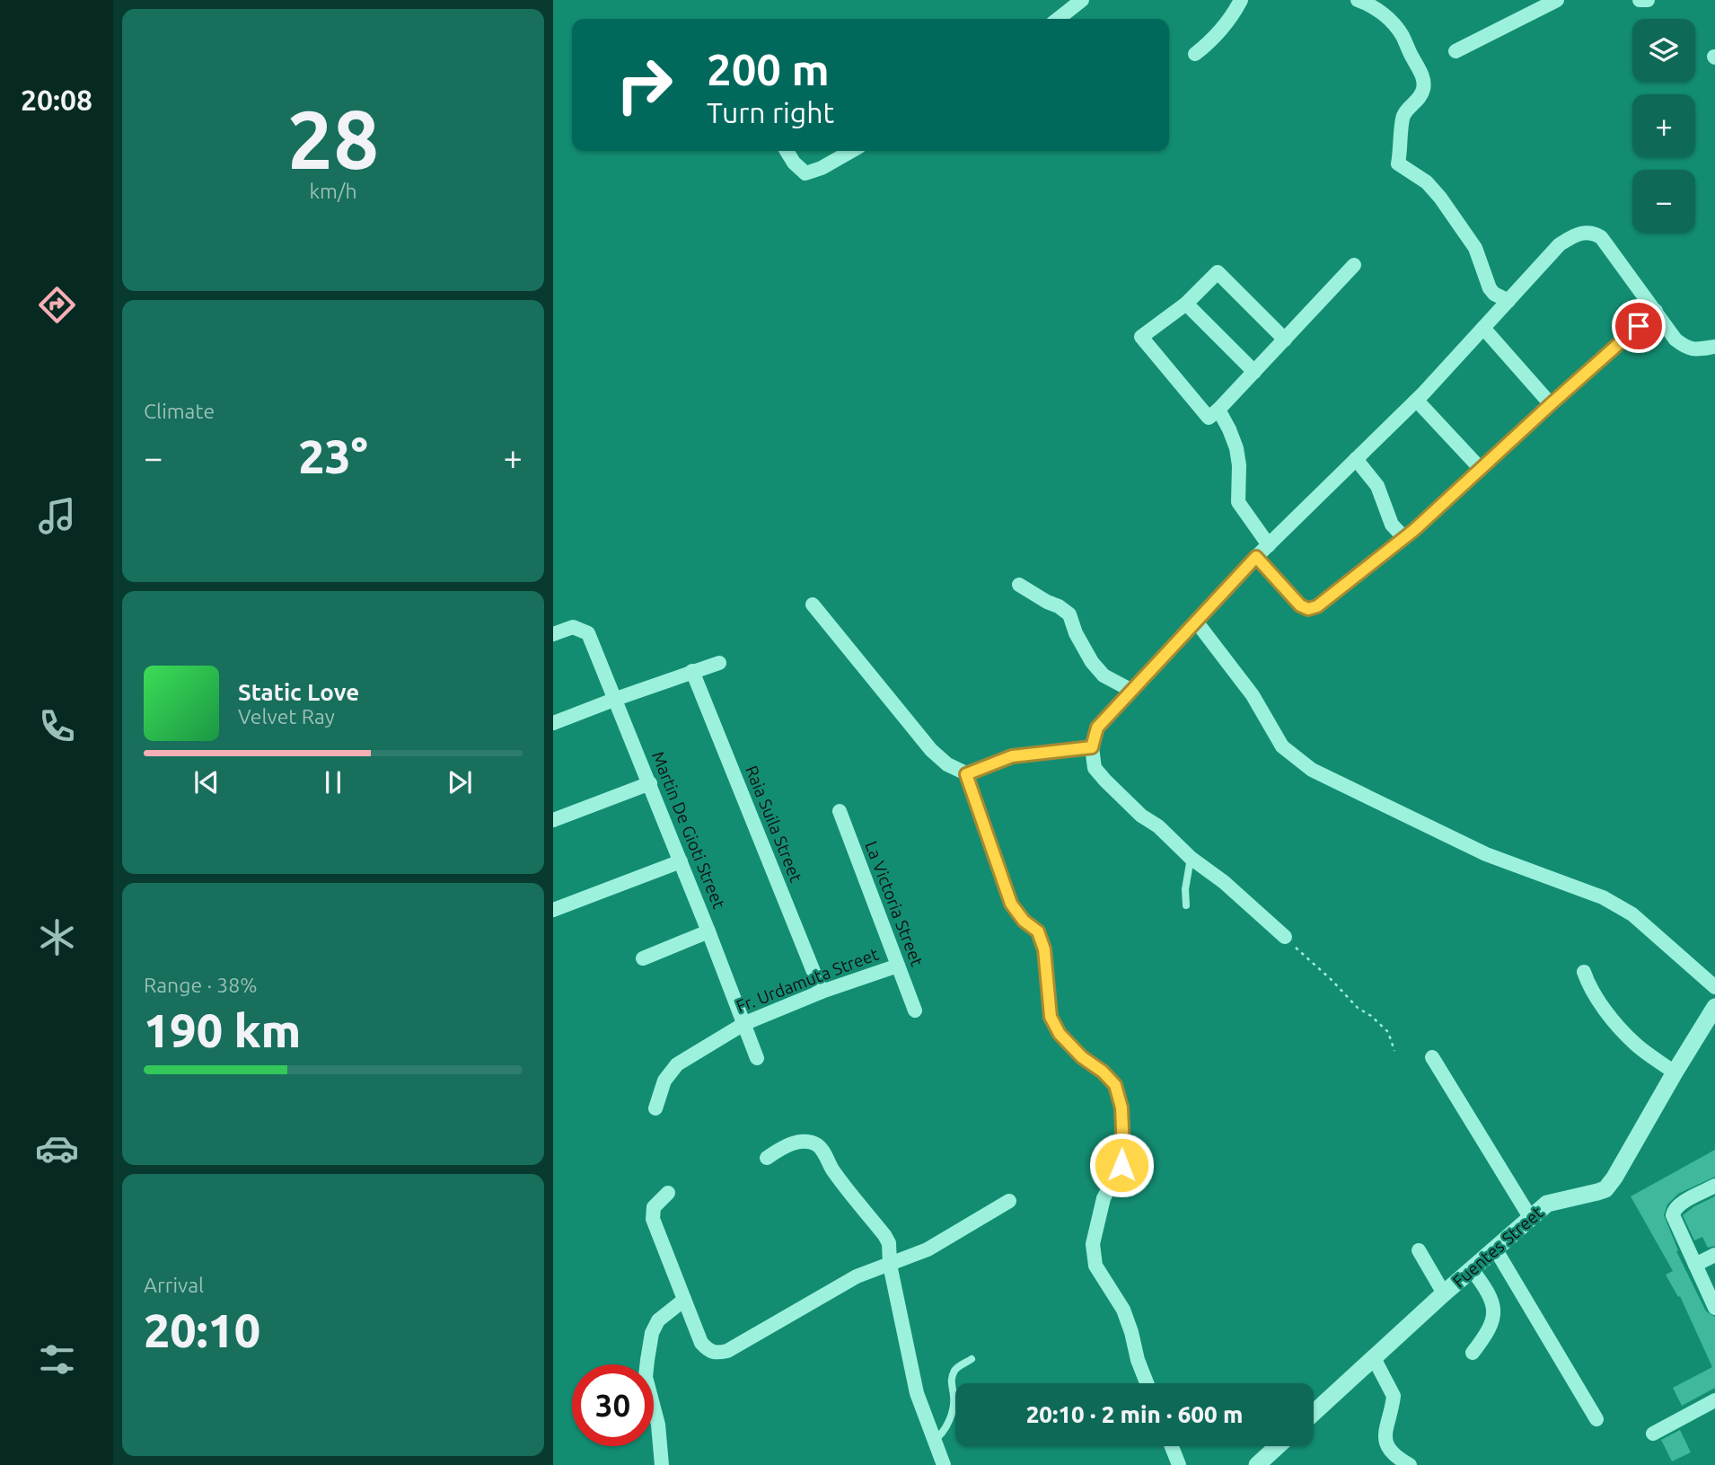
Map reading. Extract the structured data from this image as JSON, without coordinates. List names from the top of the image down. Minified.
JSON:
{"streets":{"street":["Raia Suila Street","Martin De Gioti Street","La Victoria Street","Fr. Urdamuta Street","Fuentes Street"]},"crossings":[["Raia Suila Street","Fr. Urdamuta Street"],["Martin De Gioti Street","Fr. Urdamuta Street"],["La Victoria Street","Fr. Urdamuta Street"]],"page":{"tabs":"20:08","tile":[["28","km/h"],"Climate",["Range · 38%","190 km"],["Arrival","20:10"]],"map_buttons":["+","−"],"turn":["200 m","Turn right"],"heat":["−","23°","+"],"song":["Static Love","Velvet Ray"],"limit":"30","trip":"20:10 · 2 min · 600 m"}}
